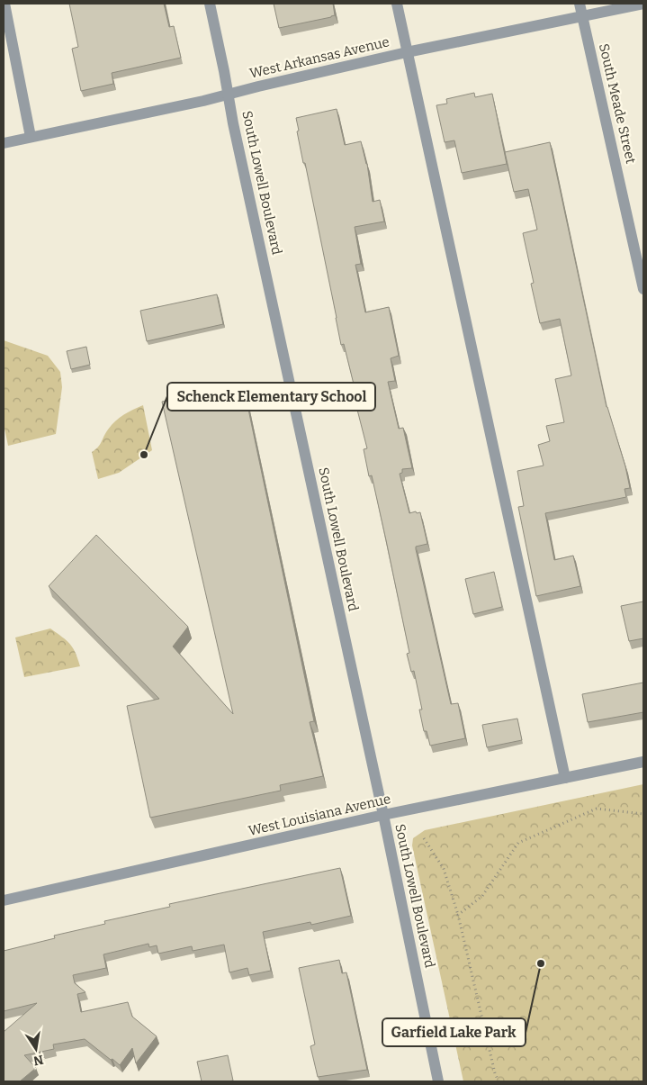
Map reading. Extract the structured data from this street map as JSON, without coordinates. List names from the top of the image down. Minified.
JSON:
{"streets":{"street":["West Arkansas Avenue","South Meade Street","South Lowell Boulevard","West Louisiana Avenue"]},"crossings":[["West Arkansas Avenue","South Meade Street"],["West Arkansas Avenue","South Lowell Boulevard"],["South Lowell Boulevard","West Louisiana Avenue"]],"places":["Schenck Elementary School","Garfield Lake Park"],"north":"bottom"}
